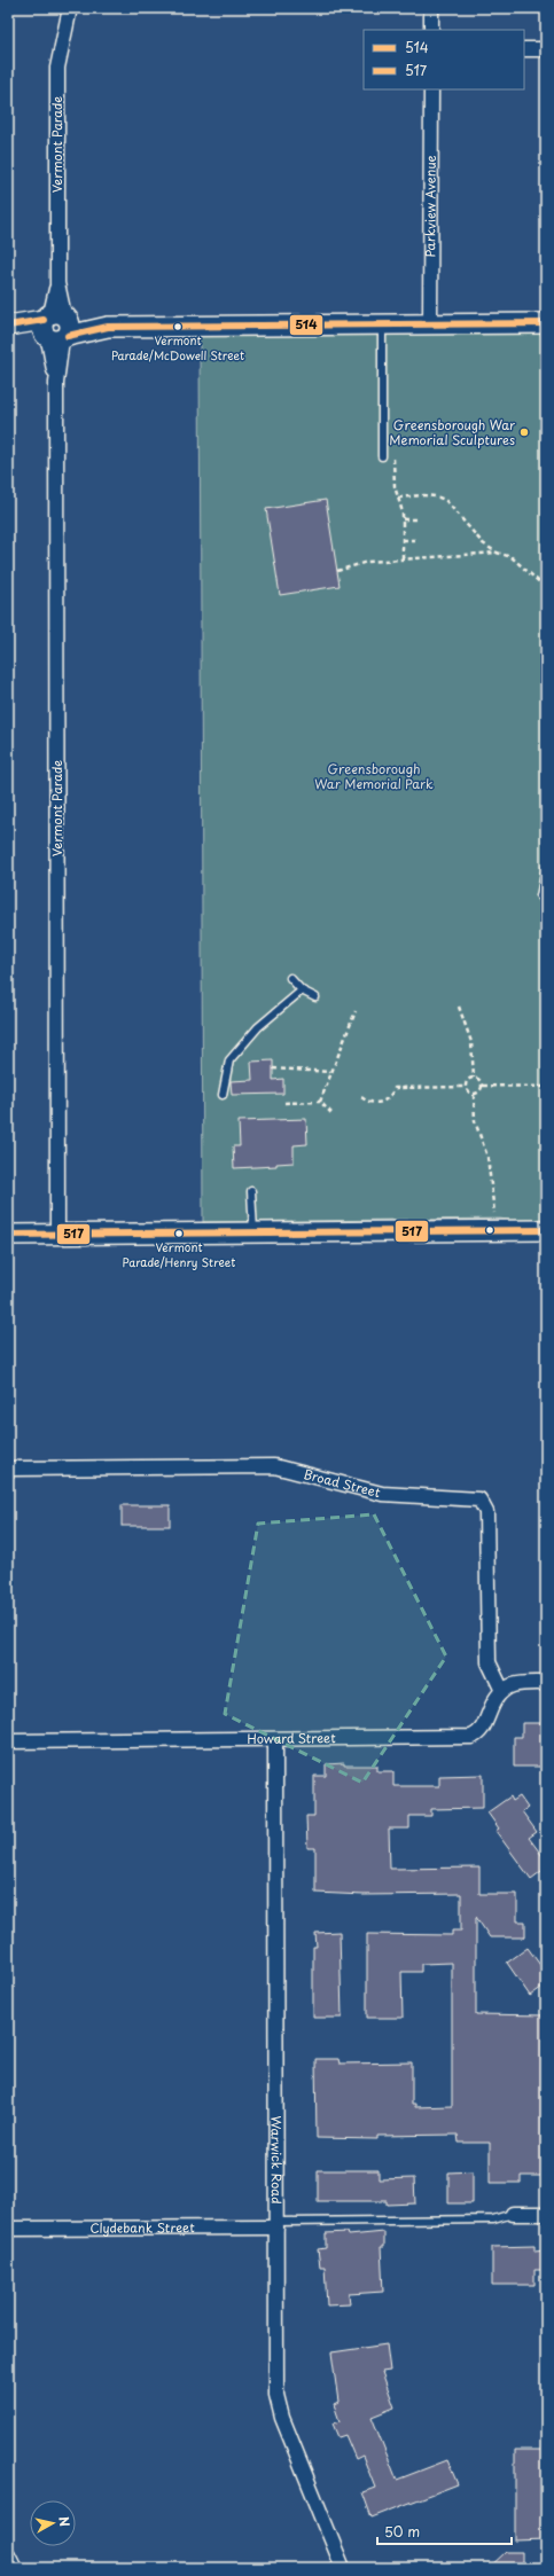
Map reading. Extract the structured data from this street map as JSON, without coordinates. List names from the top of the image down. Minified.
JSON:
{"streets":{"street":["Vermont Parade","Parkview Avenue","Broad Street","Howard Street","Warwick Road","Clydebank Street"]},"crossings":[["Broad Street","Howard Street"],["Howard Street","Warwick Road"],["Warwick Road","Clydebank Street"]],"parks":["Greensborough War Memorial Park"],"places":["Vermont Parade/McDowell Street","Greensborough War Memorial Sculptures","Vermont Parade/Henry Street"],"lines":["transit line 514","transit line 517"],"legend":["514","517"],"scale_bar":"50 m","north":"right"}
